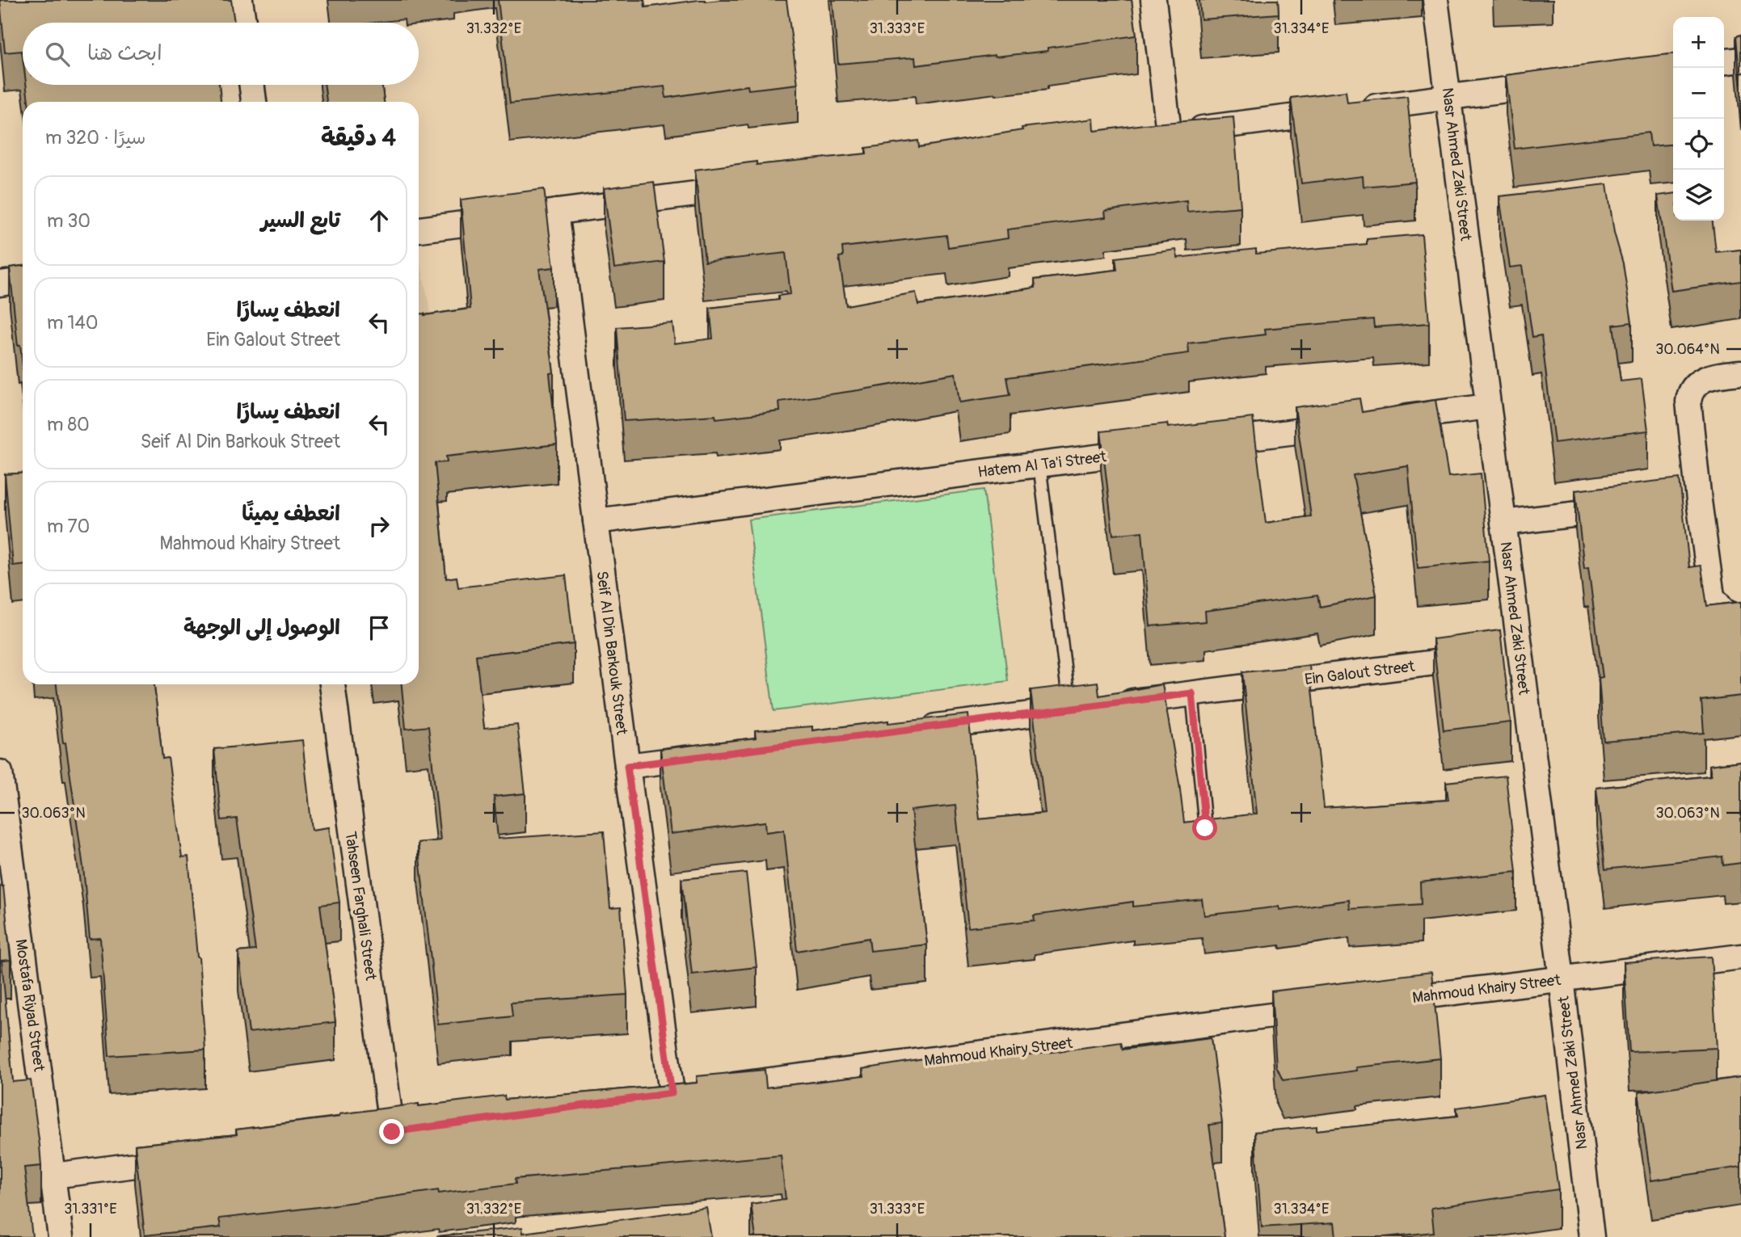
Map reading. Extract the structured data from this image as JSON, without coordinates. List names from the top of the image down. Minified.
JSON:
{"streets":{"street":["Nasr Ahmed Zaki Street","Hatem Al Ta'i Street","Seif Al Din Barkouk Street","Ein Galout Street","Tahseen Farghali Street","Mahmoud Khairy Street","Mostafa Riyad Street"]},"crossings":[["Nasr Ahmed Zaki Street","Ein Galout Street"],["Nasr Ahmed Zaki Street","Mahmoud Khairy Street"],["Hatem Al Ta'i Street","Seif Al Din Barkouk Street"],["Seif Al Din Barkouk Street","Mahmoud Khairy Street"]],"page":{"map_buttons":["+","−"],"search":"ابحث هنا","heading":["4 دقيقة","سيرًا · 320 m"],"list":[["تابع السير","30 m"],["انعطف يسارًا","Ein Galout Street","140 m"],["انعطف يسارًا","Seif Al Din Barkouk Street","80 m"],["انعطف يمينًا","Mahmoud Khairy Street","70 m"],"الوصول إلى الوجهة"]},"coordinates":["31.332°E","31.333°E","31.334°E","30.064°N","30.063°N","31.331°E"]}
